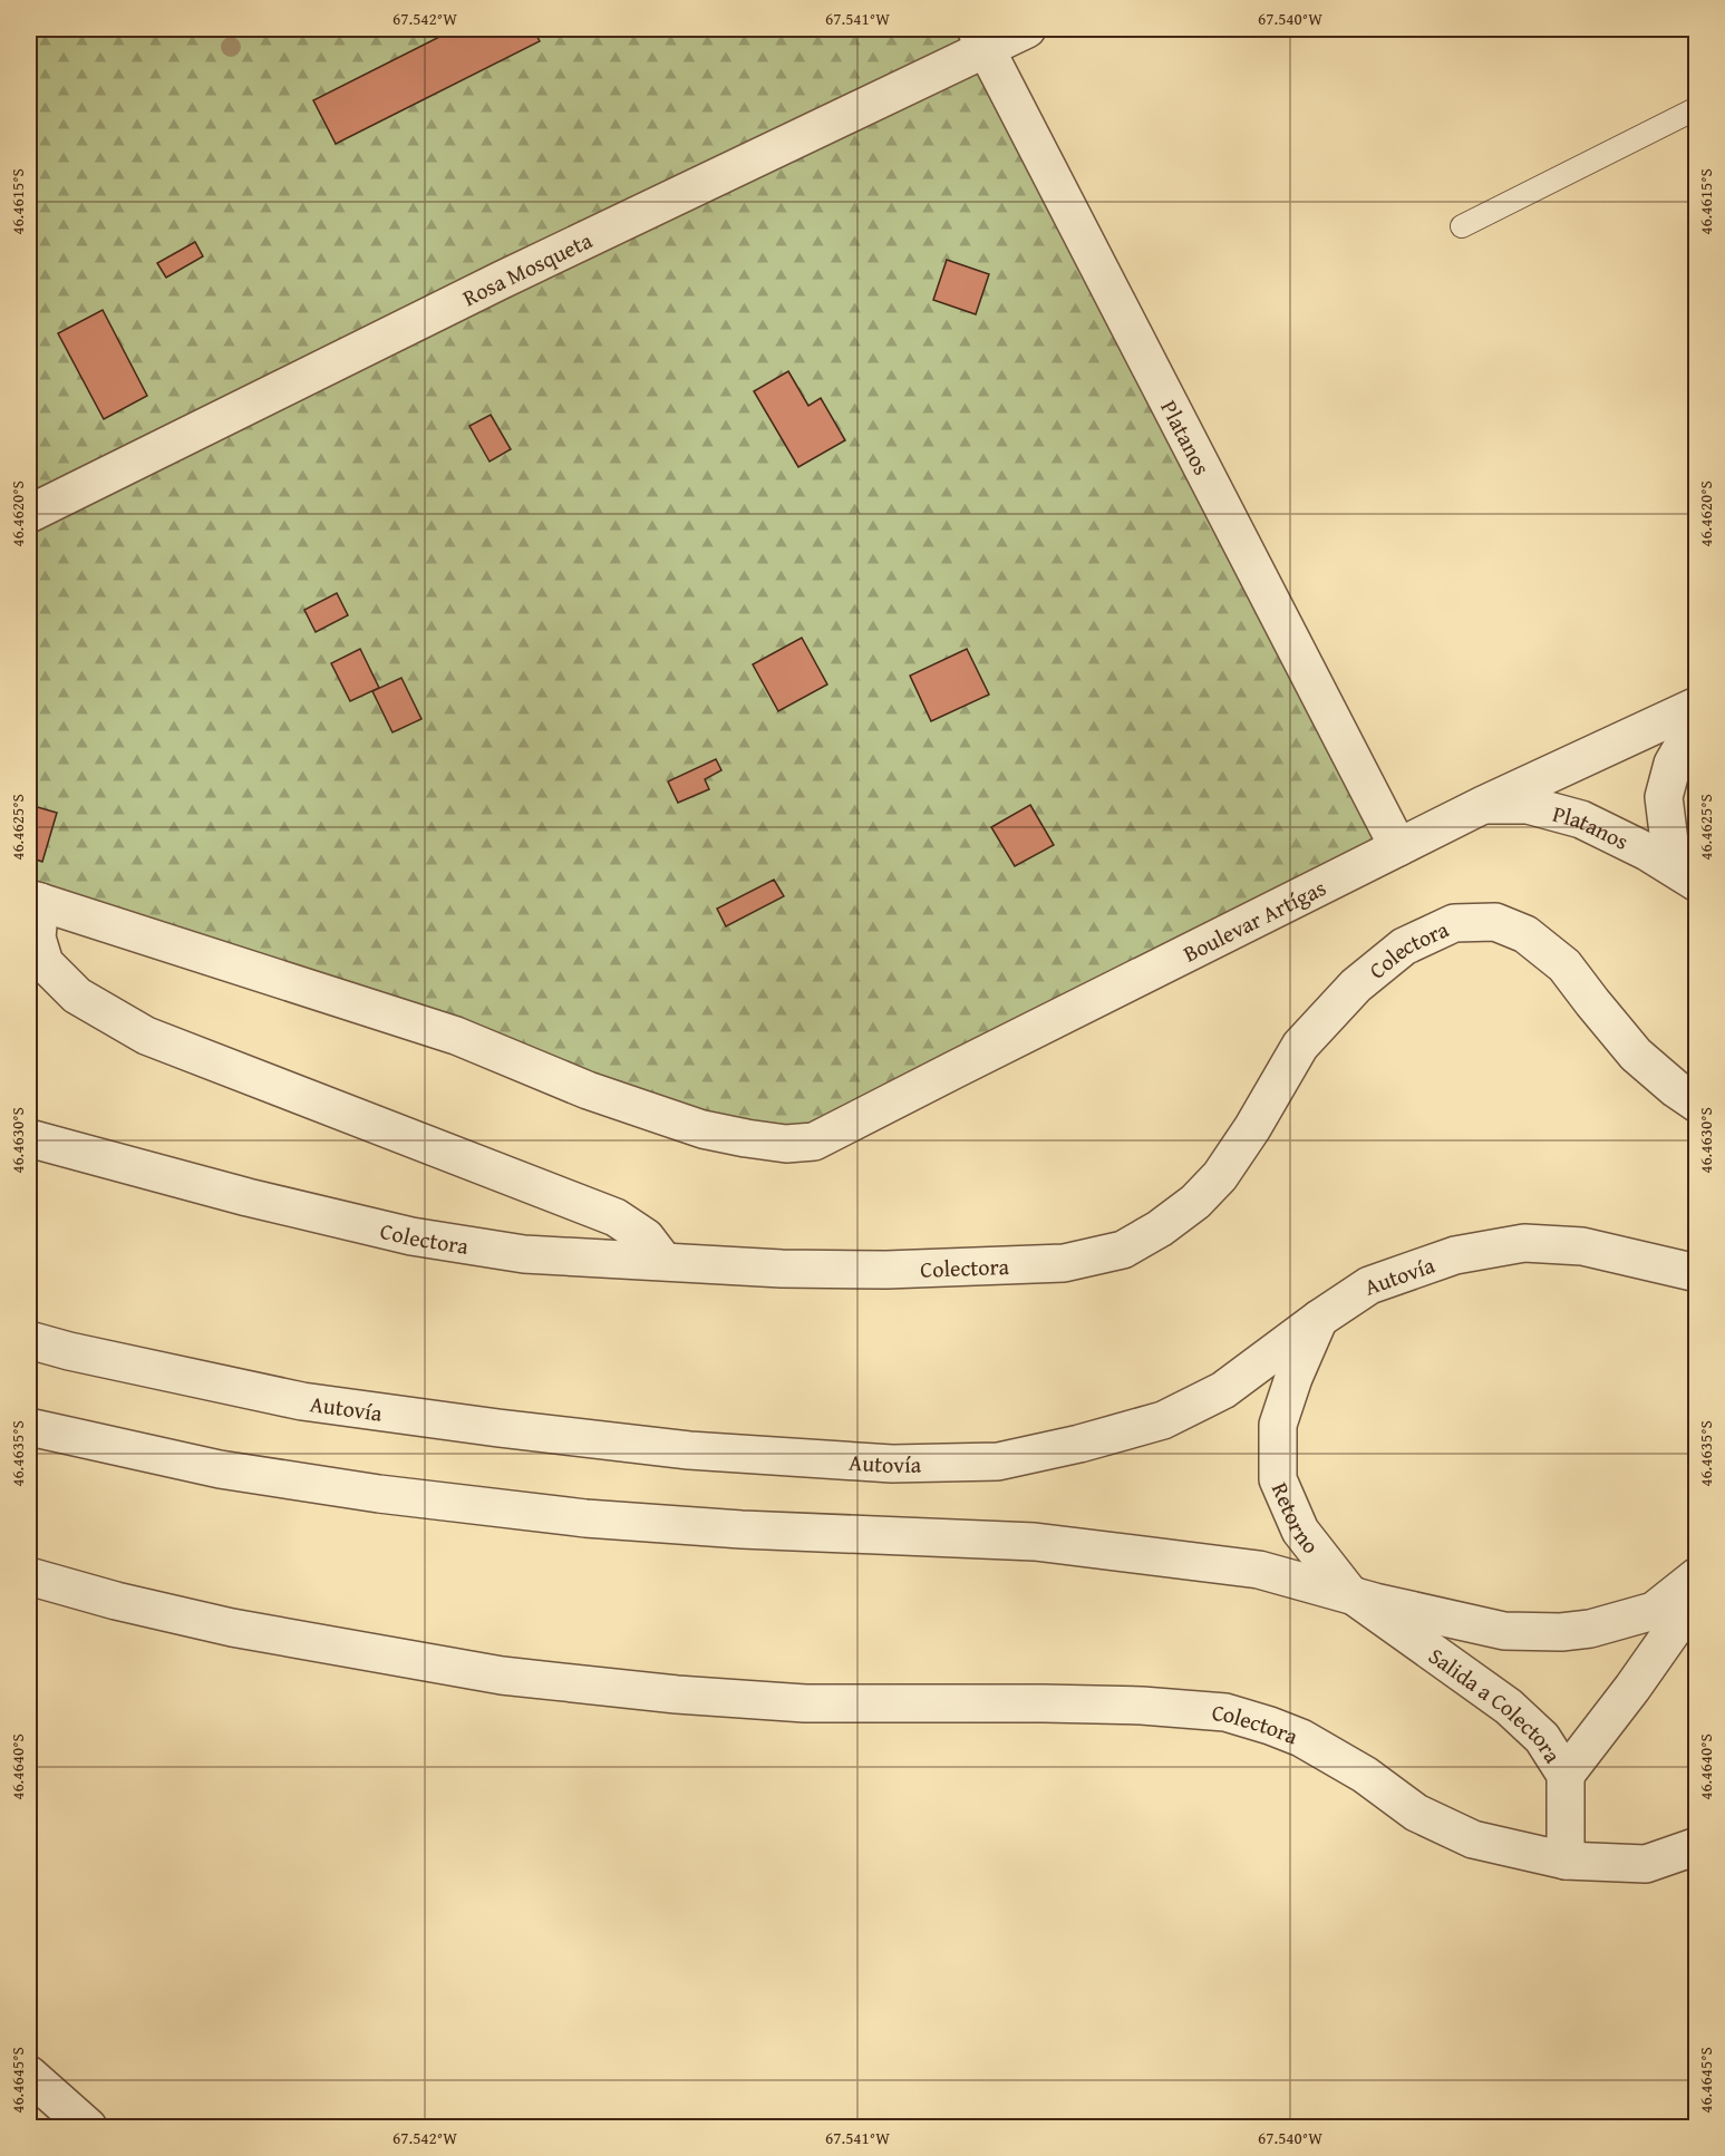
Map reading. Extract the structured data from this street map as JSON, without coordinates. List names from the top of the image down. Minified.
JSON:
{"streets":{"street":["Rosa Mosqueta","Platanos","Boulevar Artígas","Colectora","Autovía","Retorno","Salida a Colectora"]},"crossings":[["Rosa Mosqueta","Platanos"],["Platanos","Boulevar Artígas"],["Colectora","Salida a Colectora"],["Autovía","Retorno"],["Retorno","Salida a Colectora"]],"coordinates":["67.542°W","67.541°W","67.540°W","46.4615°S","46.4620°S","46.4625°S","46.4630°S","46.4635°S","46.4640°S","46.4645°S"]}
